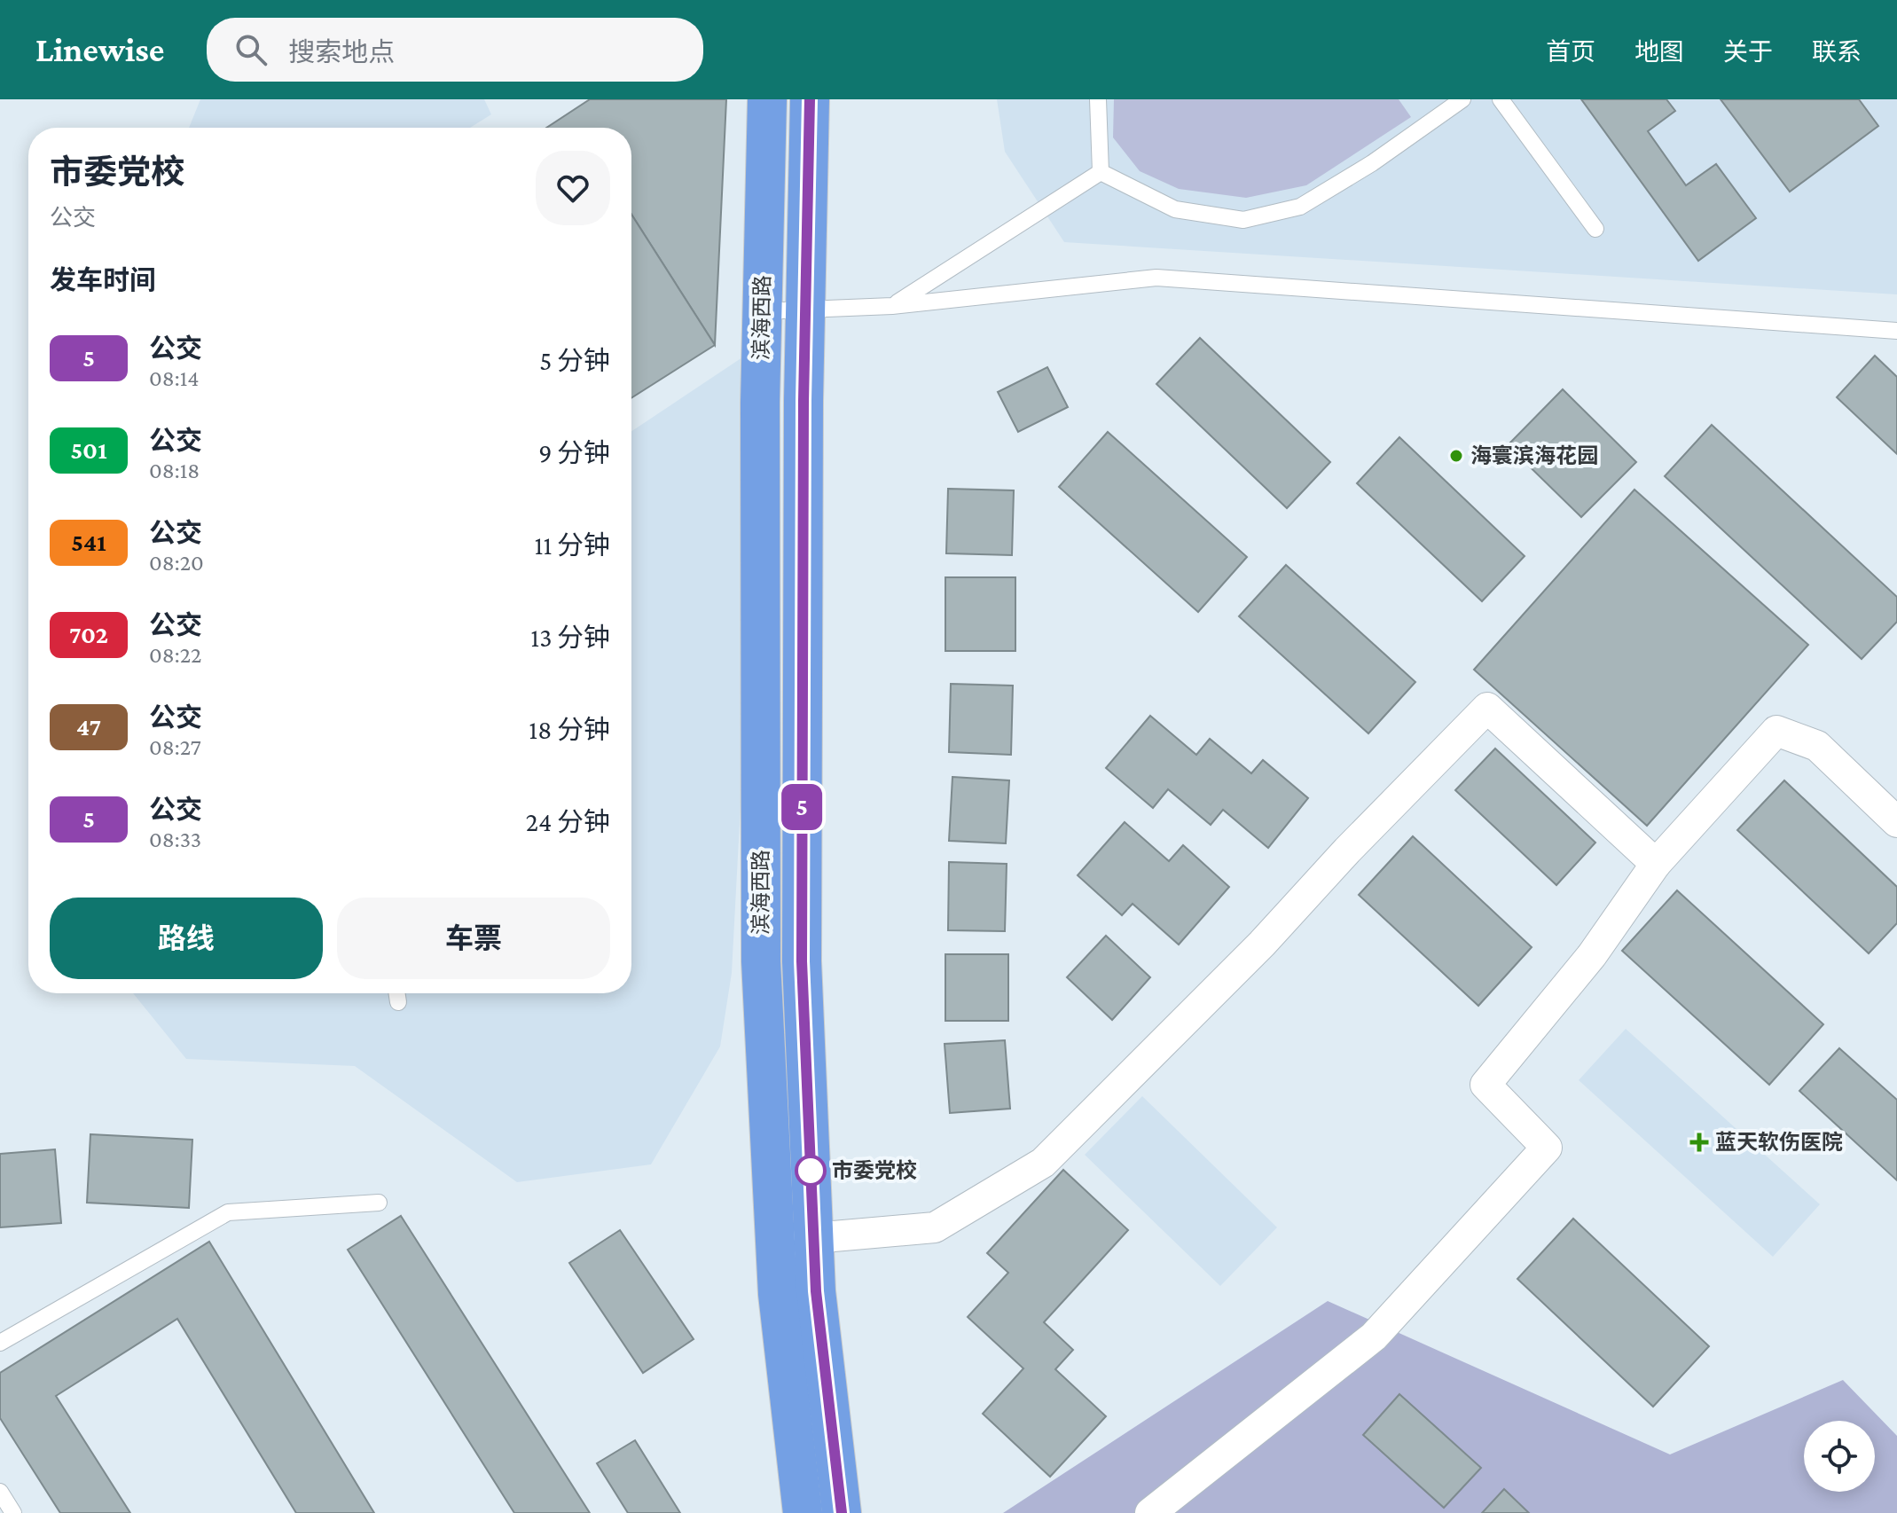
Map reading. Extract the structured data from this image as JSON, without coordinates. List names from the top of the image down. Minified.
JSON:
{"streets":{"highway":["滨海西路"]},"places":{"other":["海寰滨海花园","市委党校"],"health":["蓝天软伤医院"]},"lines":["bus line 5"],"page":{"header":"Linewise","search":"搜索地点","nav":["首页","地图","关于","联系"],"on_map":"5","heading":[["市委党校","公交"],"发车时间"],"list":[{"mark":"5","name":"公交","note":"08:14","value":"5 分钟"},{"mark":"501","name":"公交","note":"08:18","value":"9 分钟"},{"mark":"541","name":"公交","note":"08:20","value":"11 分钟"},{"mark":"702","name":"公交","note":"08:22","value":"13 分钟"},{"mark":"47","name":"公交","note":"08:27","value":"18 分钟"},{"mark":"5","name":"公交","note":"08:33","value":"24 分钟"}],"buttons":["路线","车票"]}}
